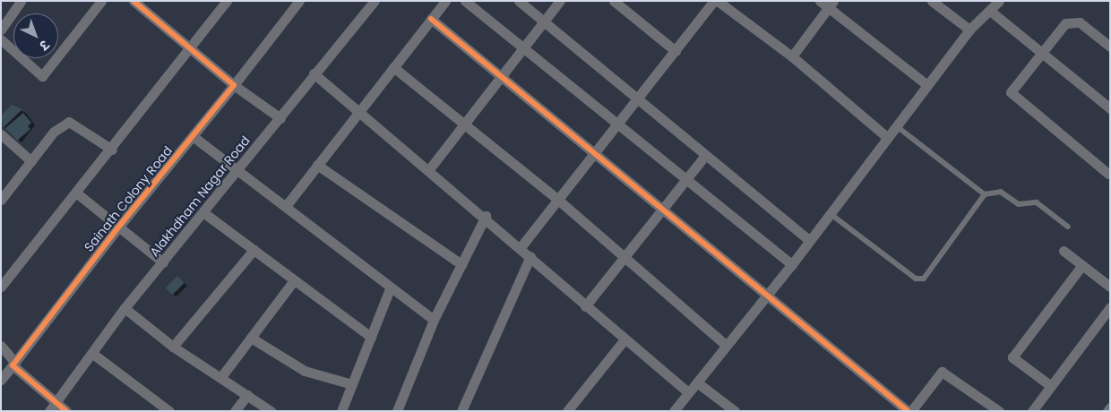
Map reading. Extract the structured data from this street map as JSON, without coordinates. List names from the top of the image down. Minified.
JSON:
{"streets":{"street":["Alakhdham Nagar Road","Sainath Colony Road"]},"north":"bottom right"}
